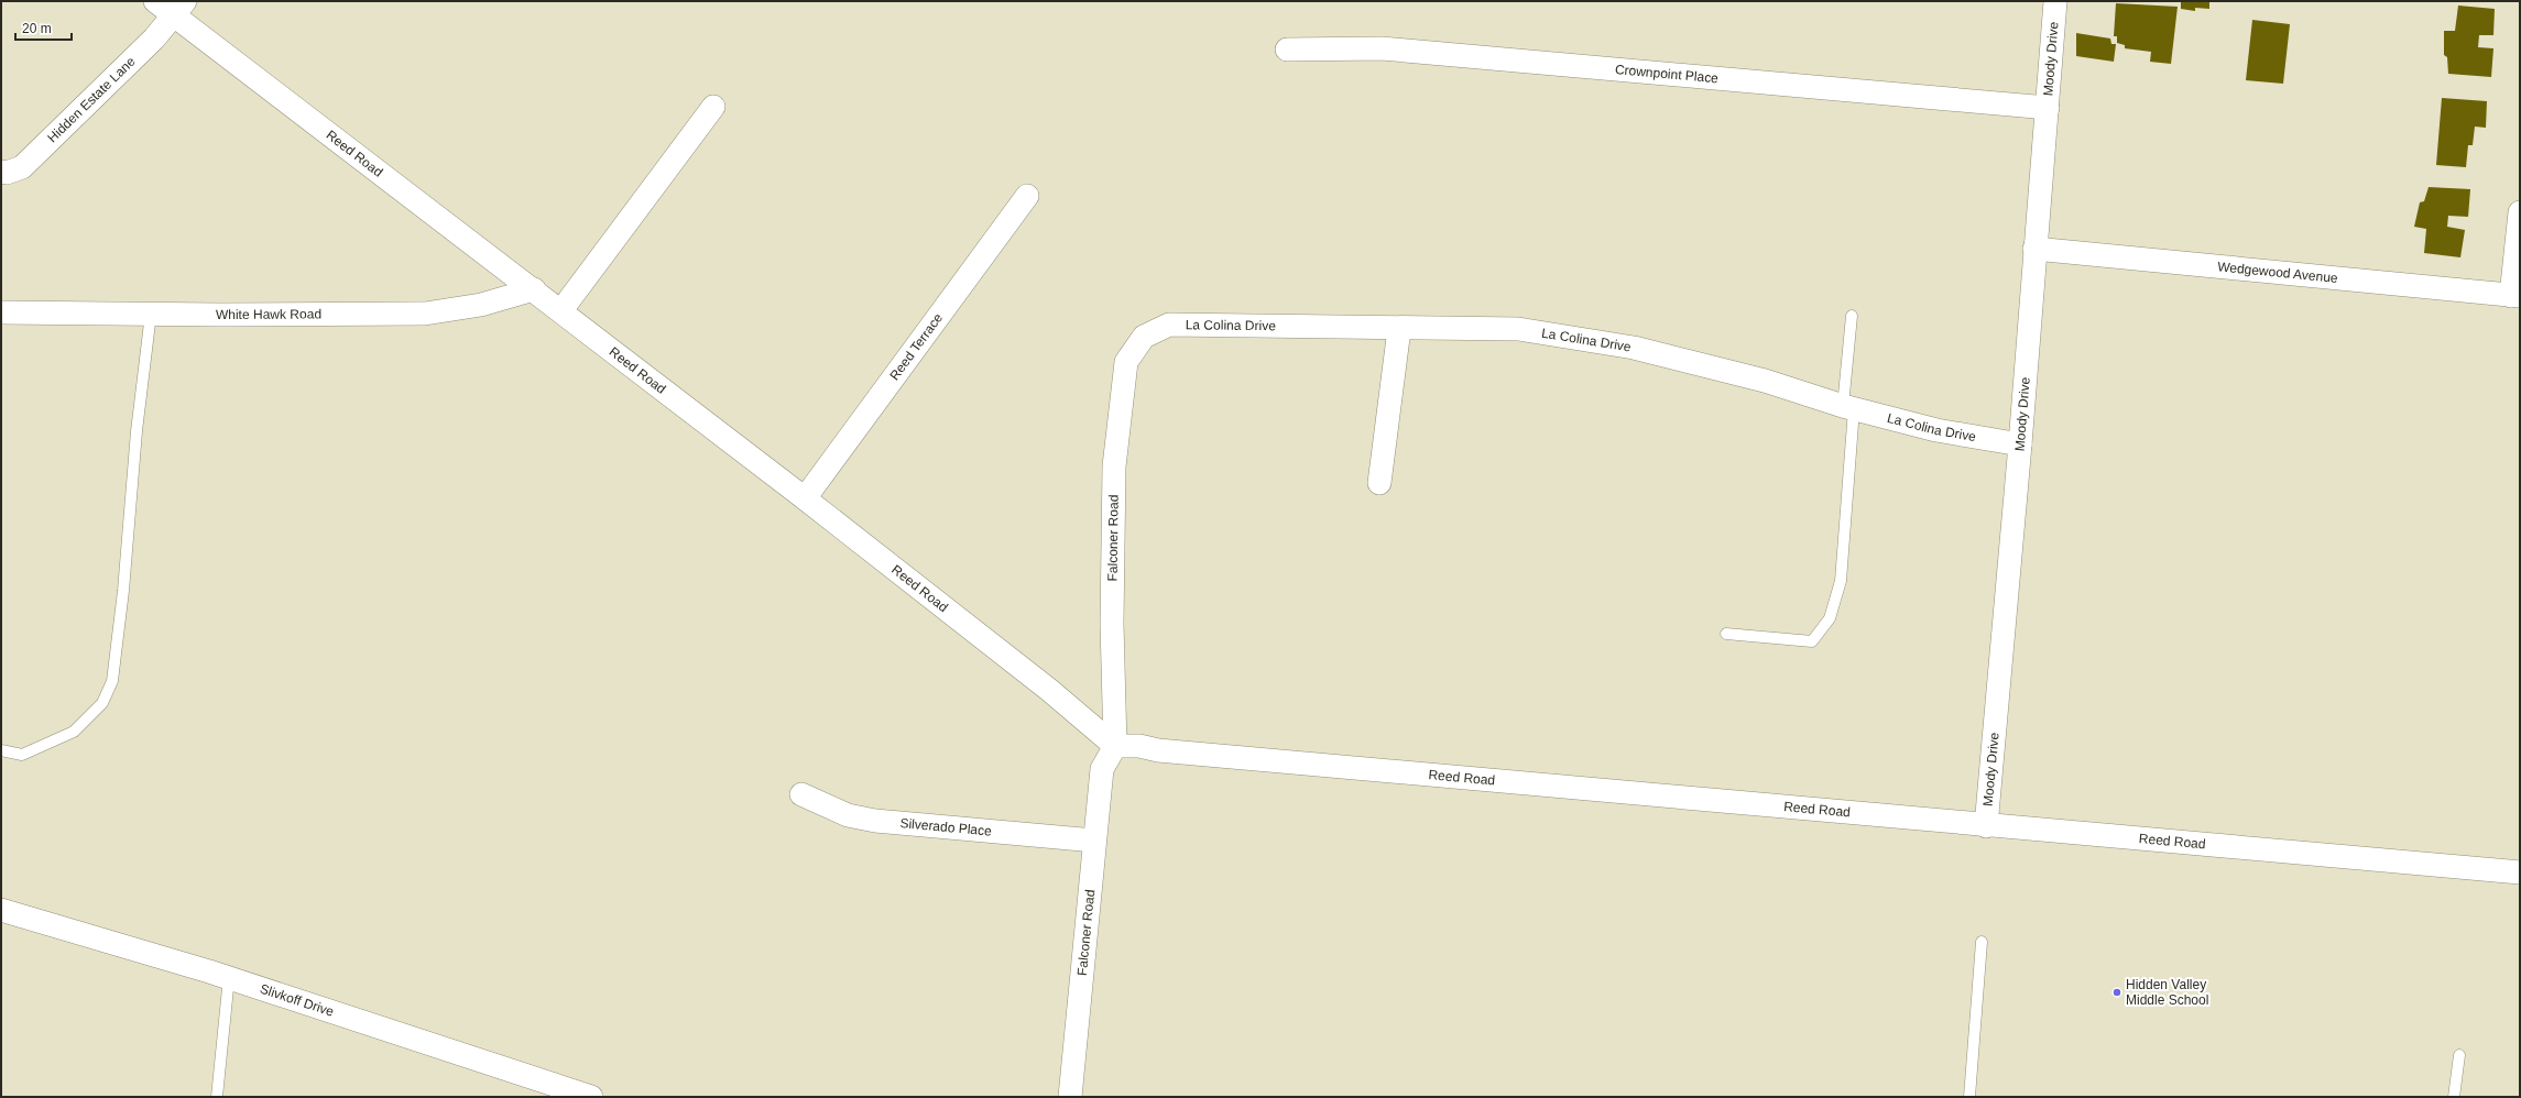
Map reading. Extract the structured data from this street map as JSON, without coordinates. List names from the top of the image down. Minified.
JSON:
{"streets":{"street":["Moody Drive","Crownpoint Place","Hidden Estate Lane","Reed Road","Wedgewood Avenue","White Hawk Road","La Colina Drive","Reed Terrace","Falconer Road","Silverado Place","Slivkoff Drive"]},"crossings":[["Moody Drive","Crownpoint Place"],["Moody Drive","Reed Road"],["Moody Drive","Wedgewood Avenue"],["Moody Drive","La Colina Drive"],["Hidden Estate Lane","Reed Road"],["Reed Road","White Hawk Road"],["Reed Road","Reed Terrace"],["Reed Road","Falconer Road"],["La Colina Drive","Falconer Road"],["Falconer Road","Silverado Place"]],"places":["Hidden Valley Middle School"],"scale_bar":"20 m"}
